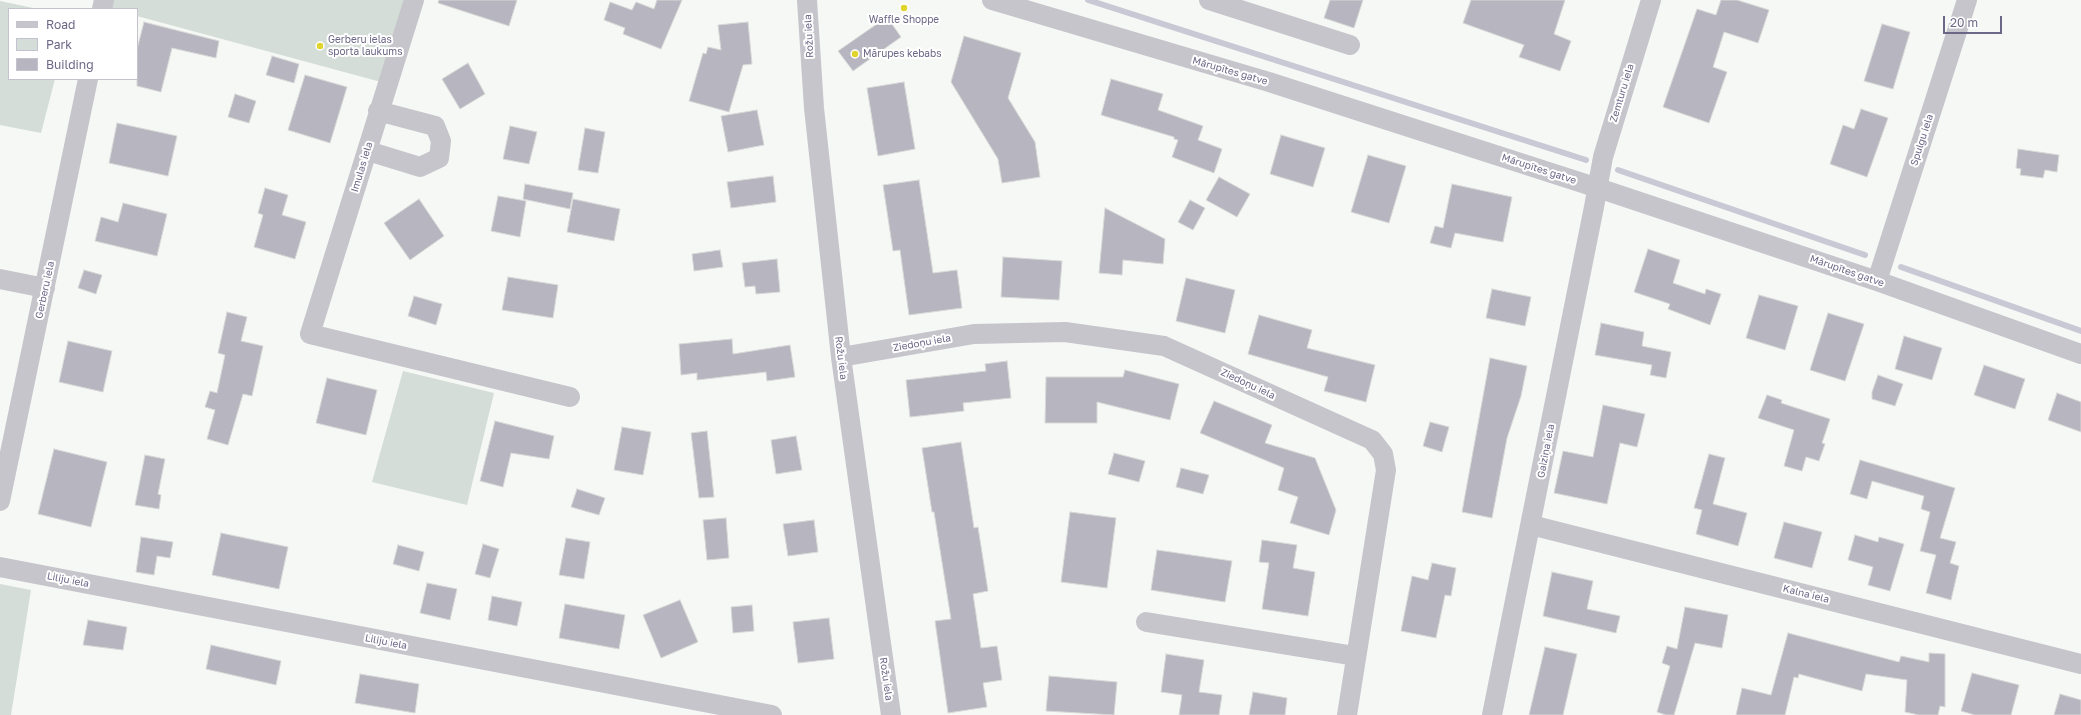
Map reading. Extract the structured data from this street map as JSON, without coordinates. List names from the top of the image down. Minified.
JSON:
{"streets":{"street":["Rožu iela","Mārupītes gatve","Zemturu iela","Spulgu iela","Imulas iela","Gerberu iela","Ziedoņu iela","Gaiziņa iela","Liliju iela","Kalna iela"]},"crossings":[["Rožu iela","Ziedoņu iela"],["Mārupītes gatve","Zemturu iela"],["Mārupītes gatve","Spulgu iela"],["Mārupītes gatve","Gaiziņa iela"],["Zemturu iela","Gaiziņa iela"],["Gaiziņa iela","Kalna iela"]],"places":["Waffle Shoppe","Gerberu ielas sporta laukums","Mārupes kebabs"],"legend":["Road","Park","Building"],"scale_bar":"20 m"}
